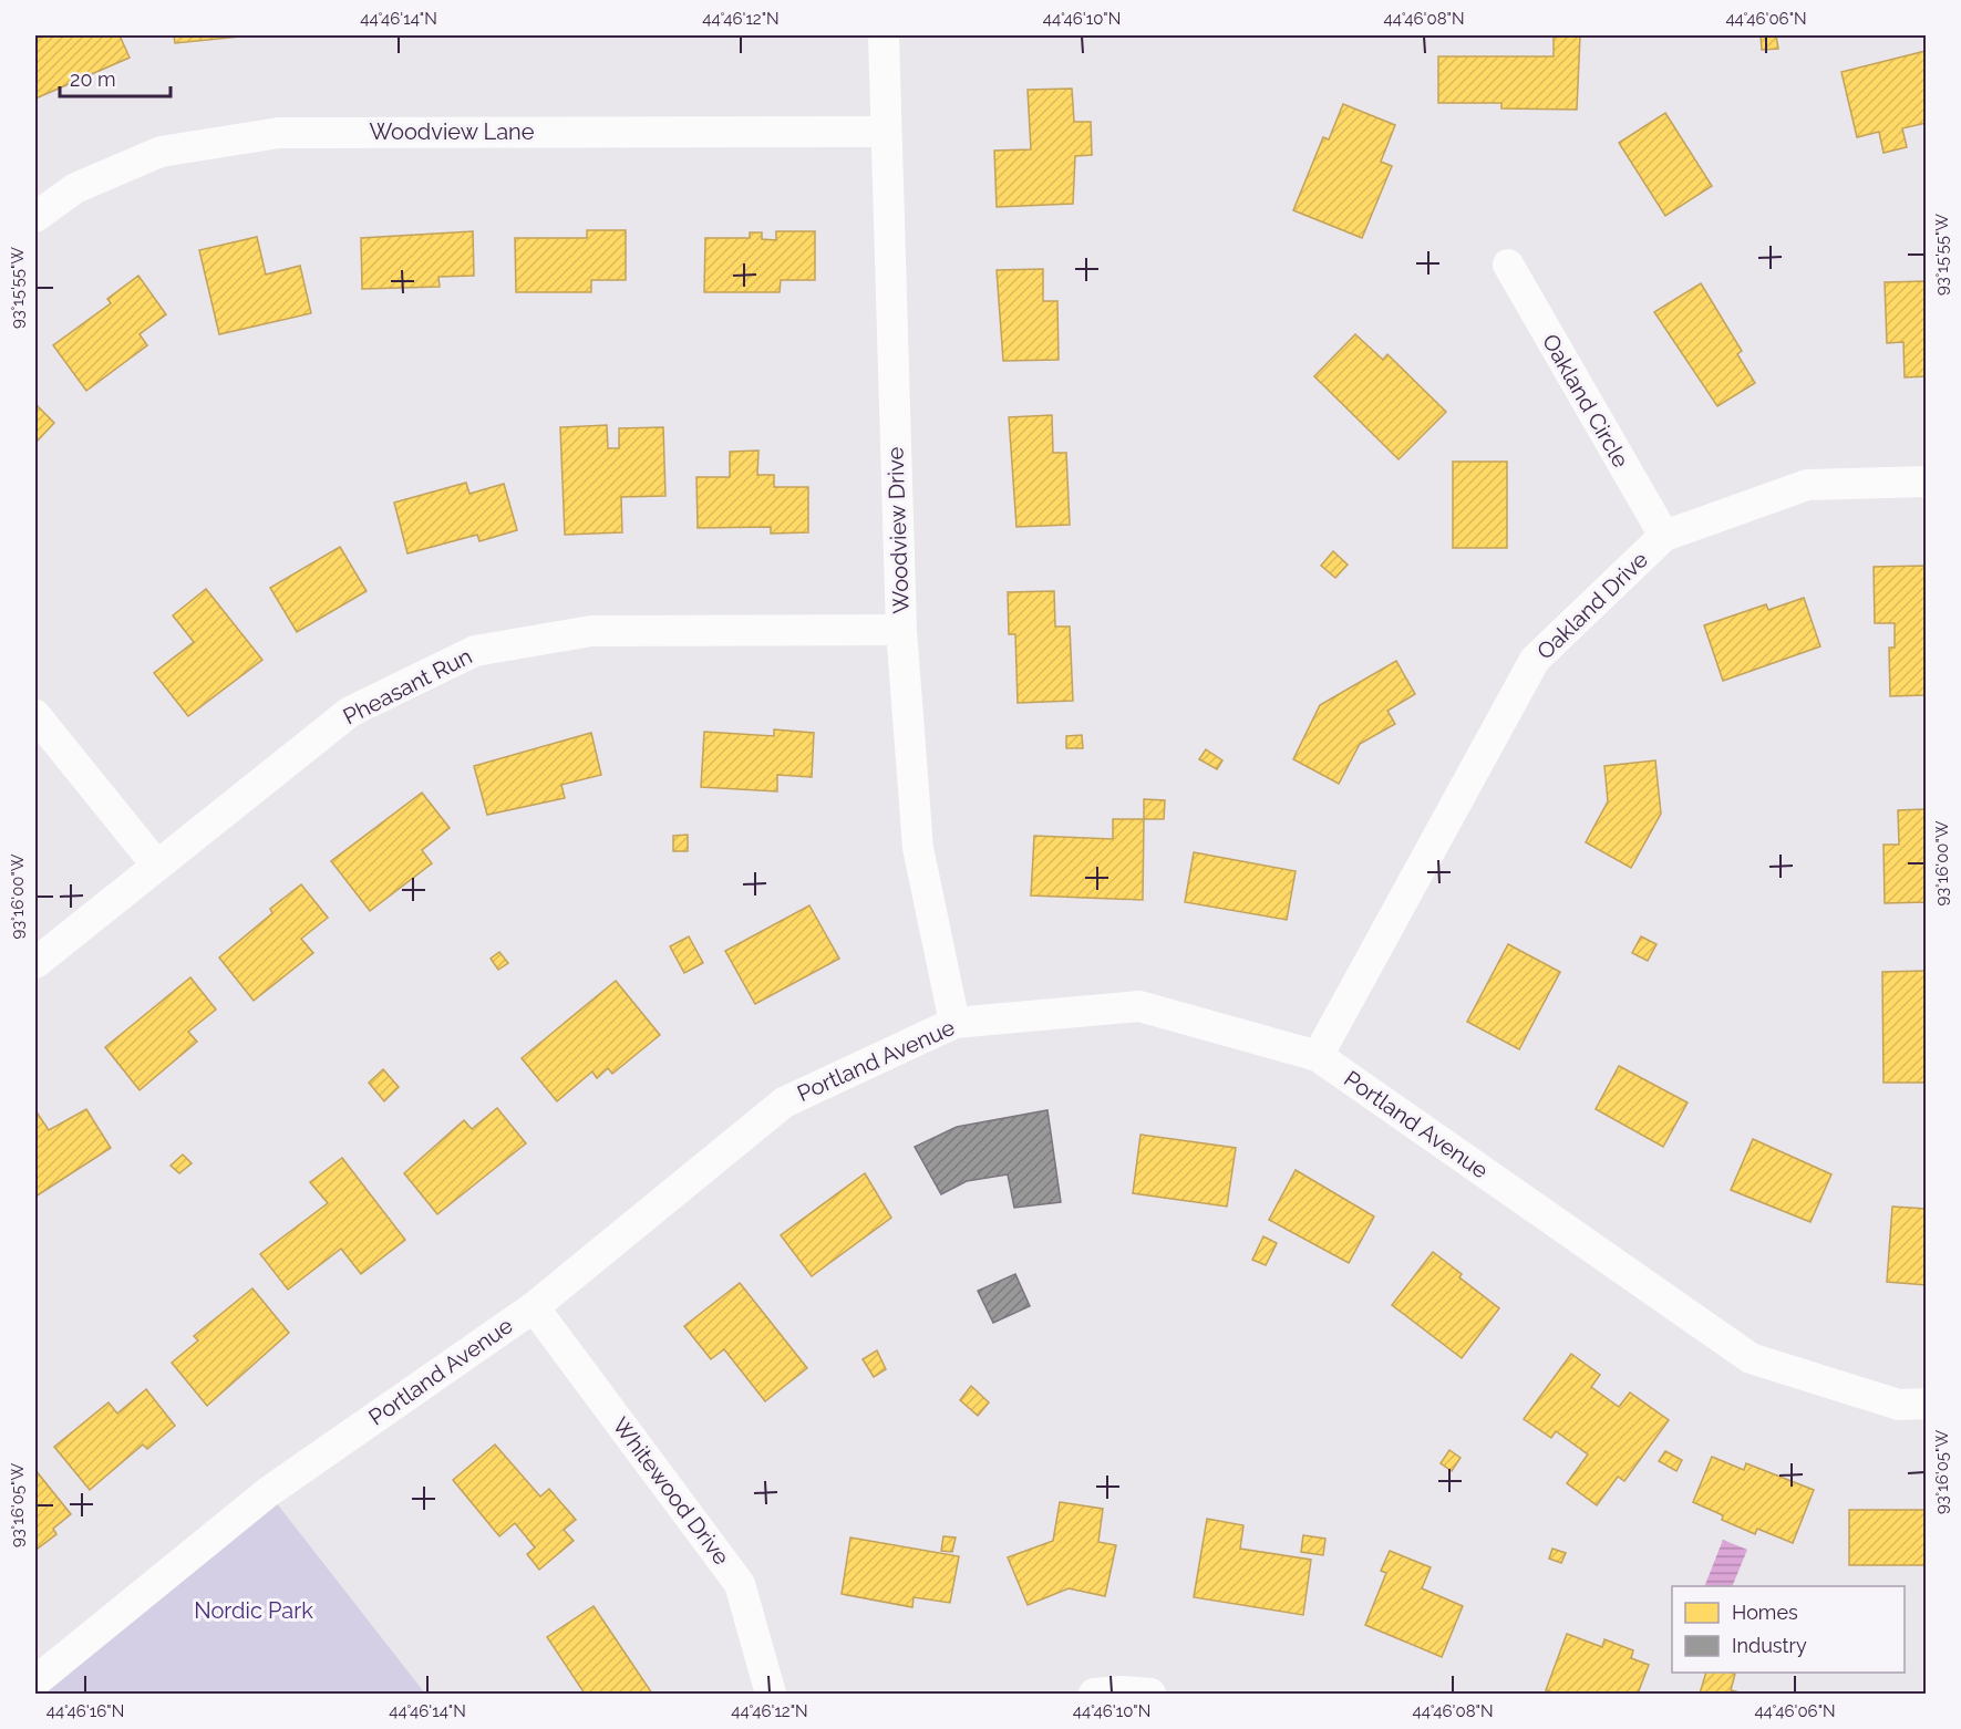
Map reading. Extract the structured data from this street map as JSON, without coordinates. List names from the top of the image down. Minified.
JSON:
{"streets":{"street":["Woodview Lane","Oakland Circle","Woodview Drive","Oakland Drive","Pheasant Run","Portland Avenue","Whitewood Drive"]},"crossings":[["Woodview Lane","Woodview Drive"],["Oakland Circle","Oakland Drive"],["Woodview Drive","Pheasant Run"],["Woodview Drive","Portland Avenue"],["Oakland Drive","Portland Avenue"],["Portland Avenue","Whitewood Drive"]],"parks":["Nordic Park"],"legend":["Homes","Industry"],"scale_bar":"20 m","coordinates":["44°46'14\"N","44°46'12\"N","44°46'10\"N","44°46'08\"N","44°46'06\"N","93°15'55\"W","93°16'00\"W","93°16'05\"W","44°46'16\"N"]}
